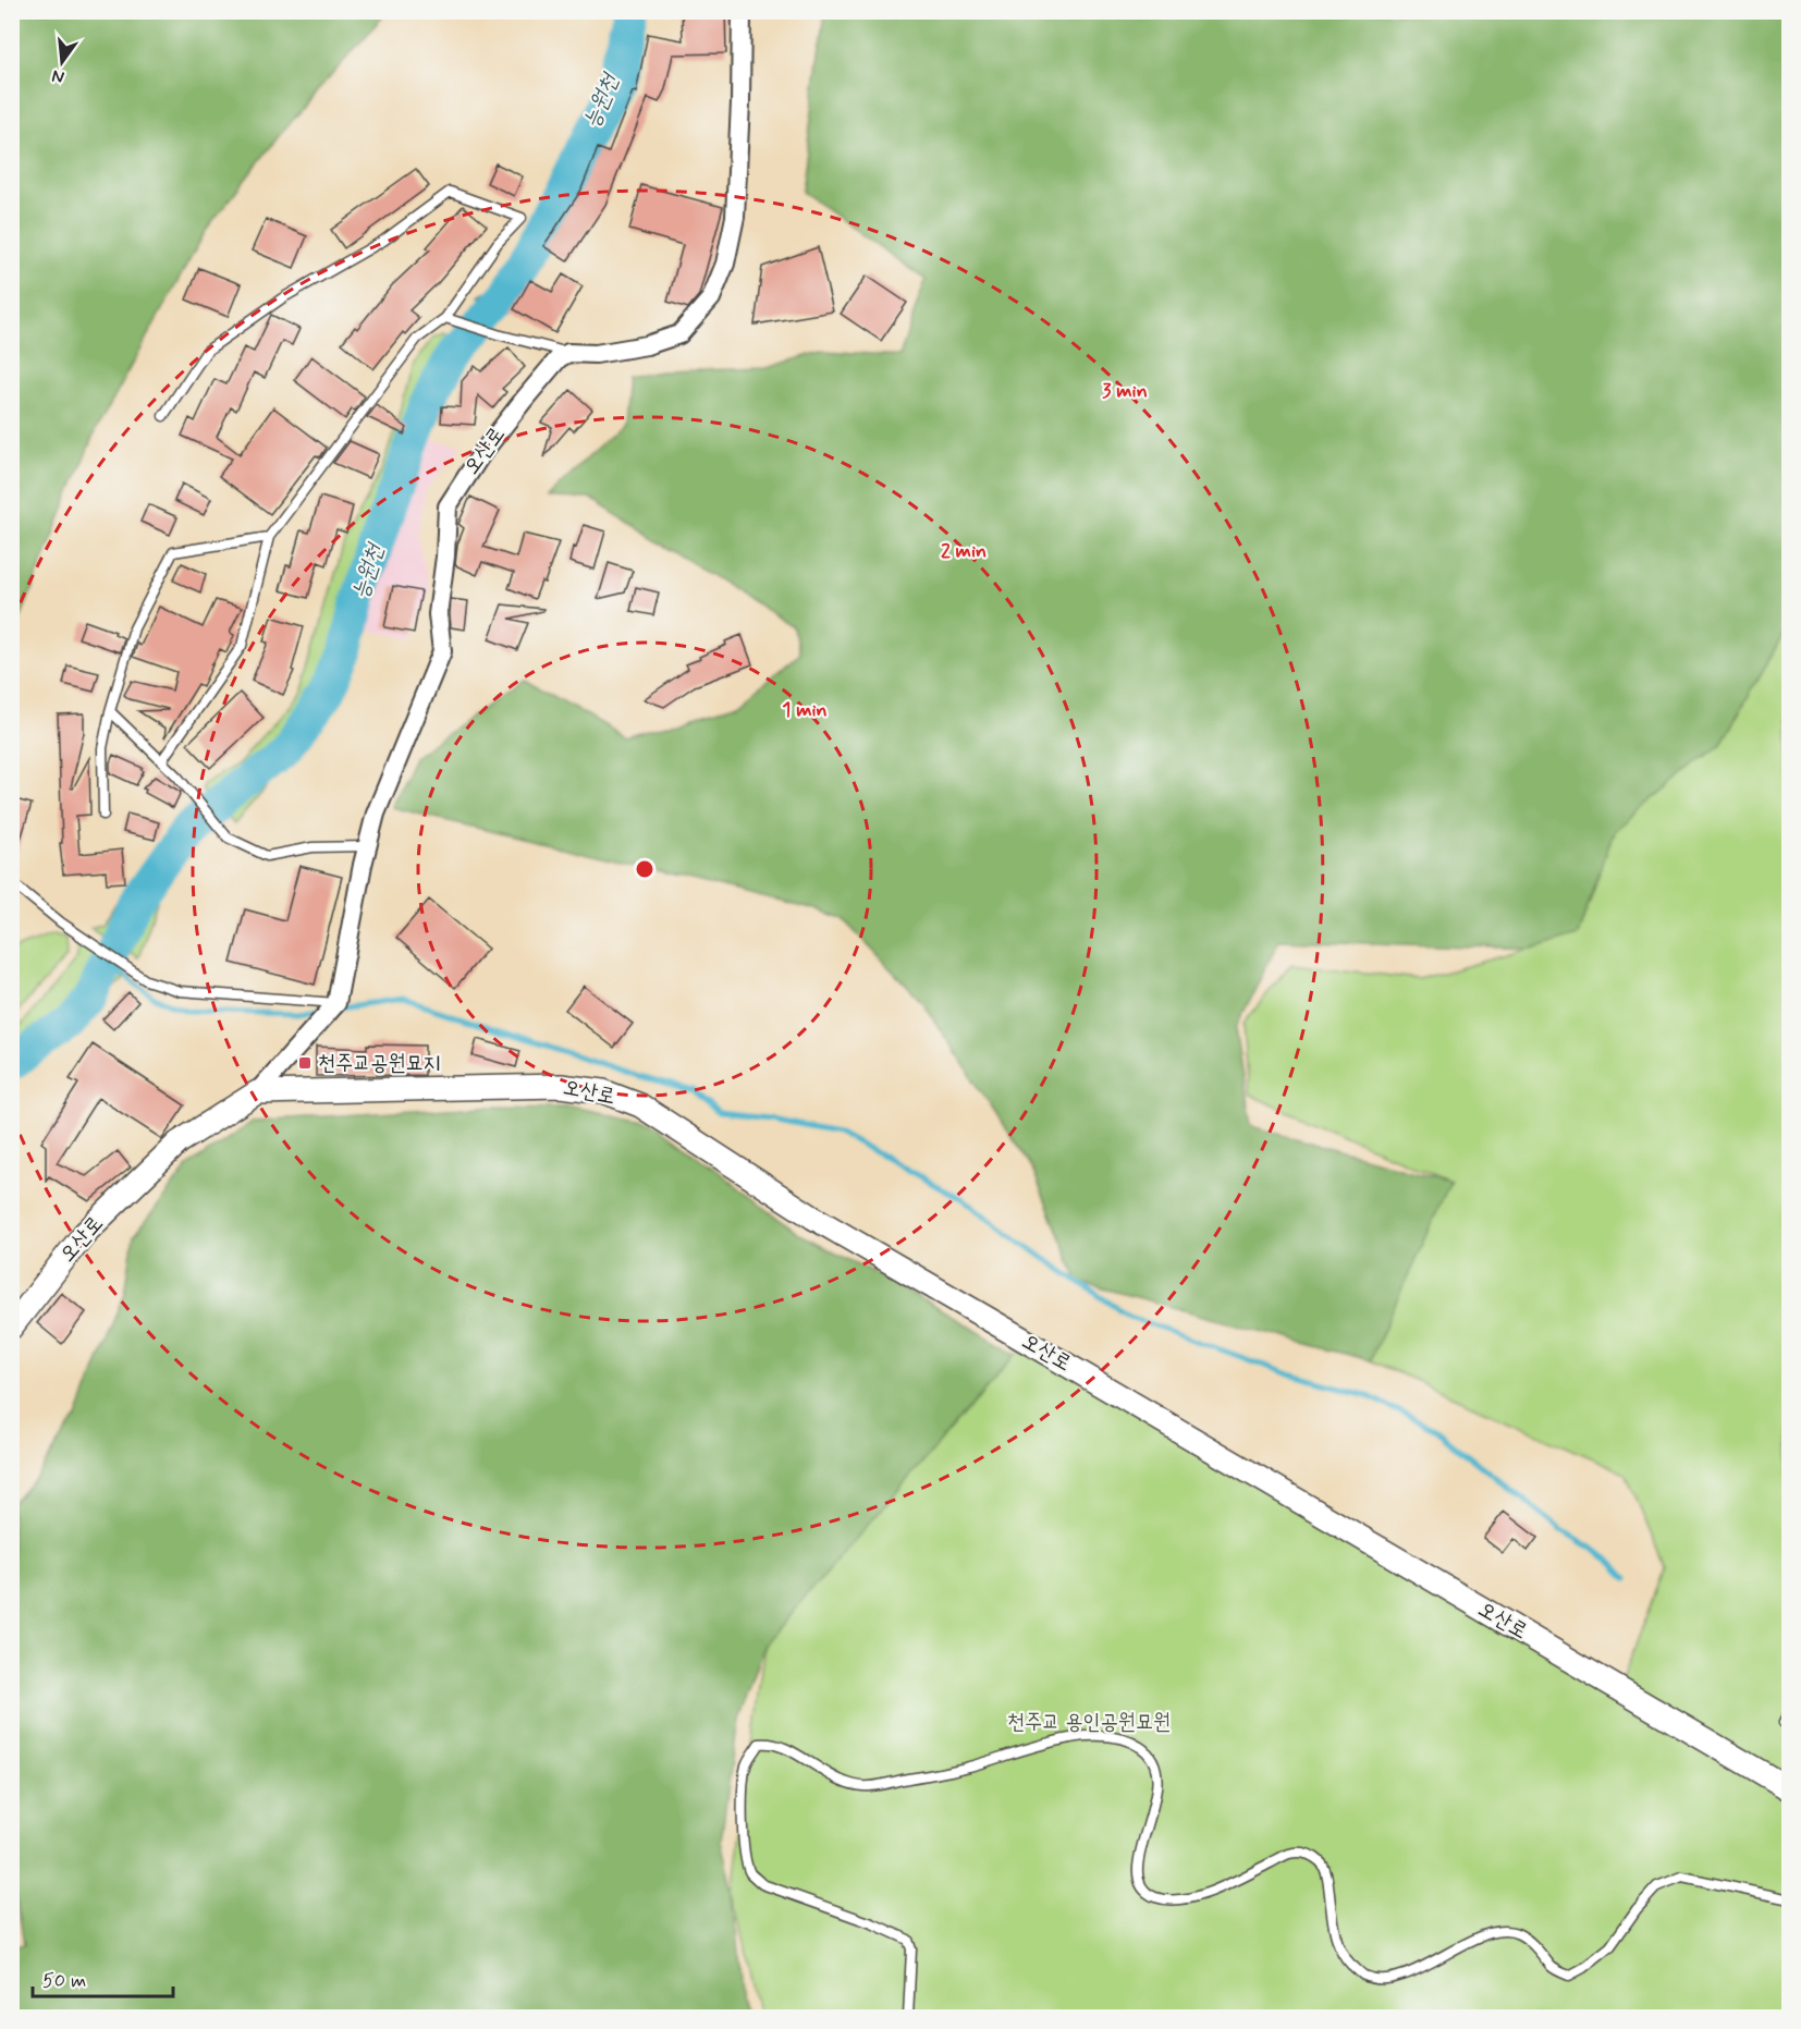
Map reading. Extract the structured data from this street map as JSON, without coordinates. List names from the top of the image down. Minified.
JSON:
{"streets":{"street":["오산로"]},"water":["능원천"],"parks":["천주교 용인공원묘원"],"places":{"transit":["천주교공원묘지"]},"scale_bar":"50 m","north":"bottom","rings":["3 min","2 min","1 min"]}
